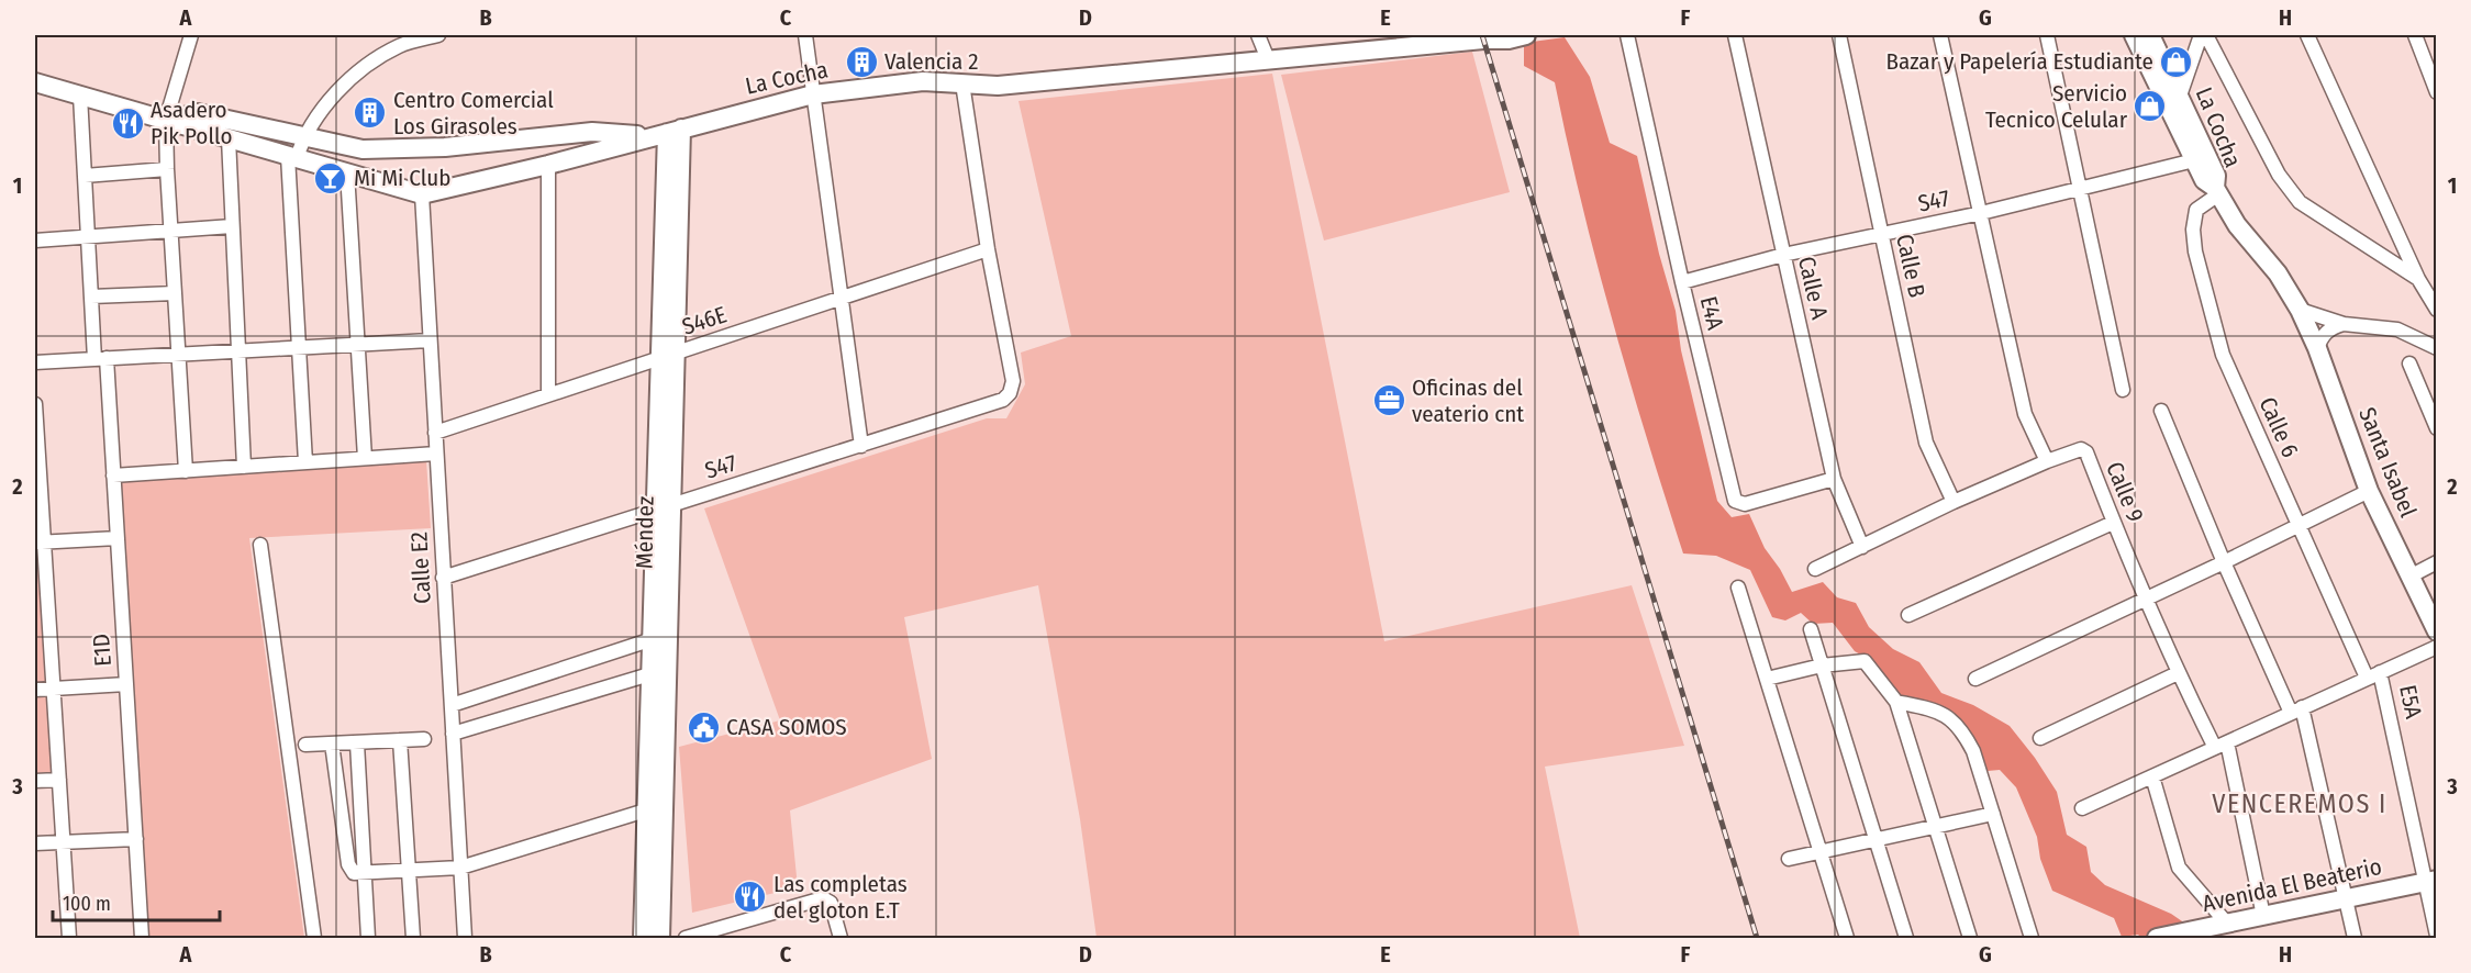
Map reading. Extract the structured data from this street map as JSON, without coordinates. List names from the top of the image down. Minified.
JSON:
{"streets":{"street":["La Cocha","S47","Calle B","Calle A","E4A","S46E","Calle 6","Santa Isabel","Calle 9","Méndez","Calle E2","E1D","E5A","Avenida El Beaterio"]},"crossings":[["La Cocha","S47"],["La Cocha","Calle 6"],["La Cocha","Méndez"],["La Cocha","Calle E2"],["La Cocha","E1D"],["S47","Calle B"],["S47","Calle A"],["S47","E4A"],["S47","S46E"],["S47","Méndez"],["S47","Calle E2"],["Calle B","Calle 9"],["Calle A","E4A"],["Calle A","Calle 9"],["S46E","Méndez"],["S46E","Calle E2"],["Calle 6","E5A"],["Calle 9","Avenida El Beaterio"],["E5A","Avenida El Beaterio"]],"districts":["VENCEREMOS I"],"places":{"building":["Valencia 2","Centro Comercial Los Girasoles"],"shop":["Bazar y Papelería Estudiante","Servicio Tecnico Celular"],"restaurant":["Asadero Pik Pollo","Las completas del gloton E.T"],"bar":["Mi Mi Club"],"office":["Oficinas del veaterio cnt"],"public building":["CASA SOMOS"]},"scale_bar":"100 m","grid":{"columns":["A","B","C","D","E","F","G","H"],"rows":["1","2","3"]}}
